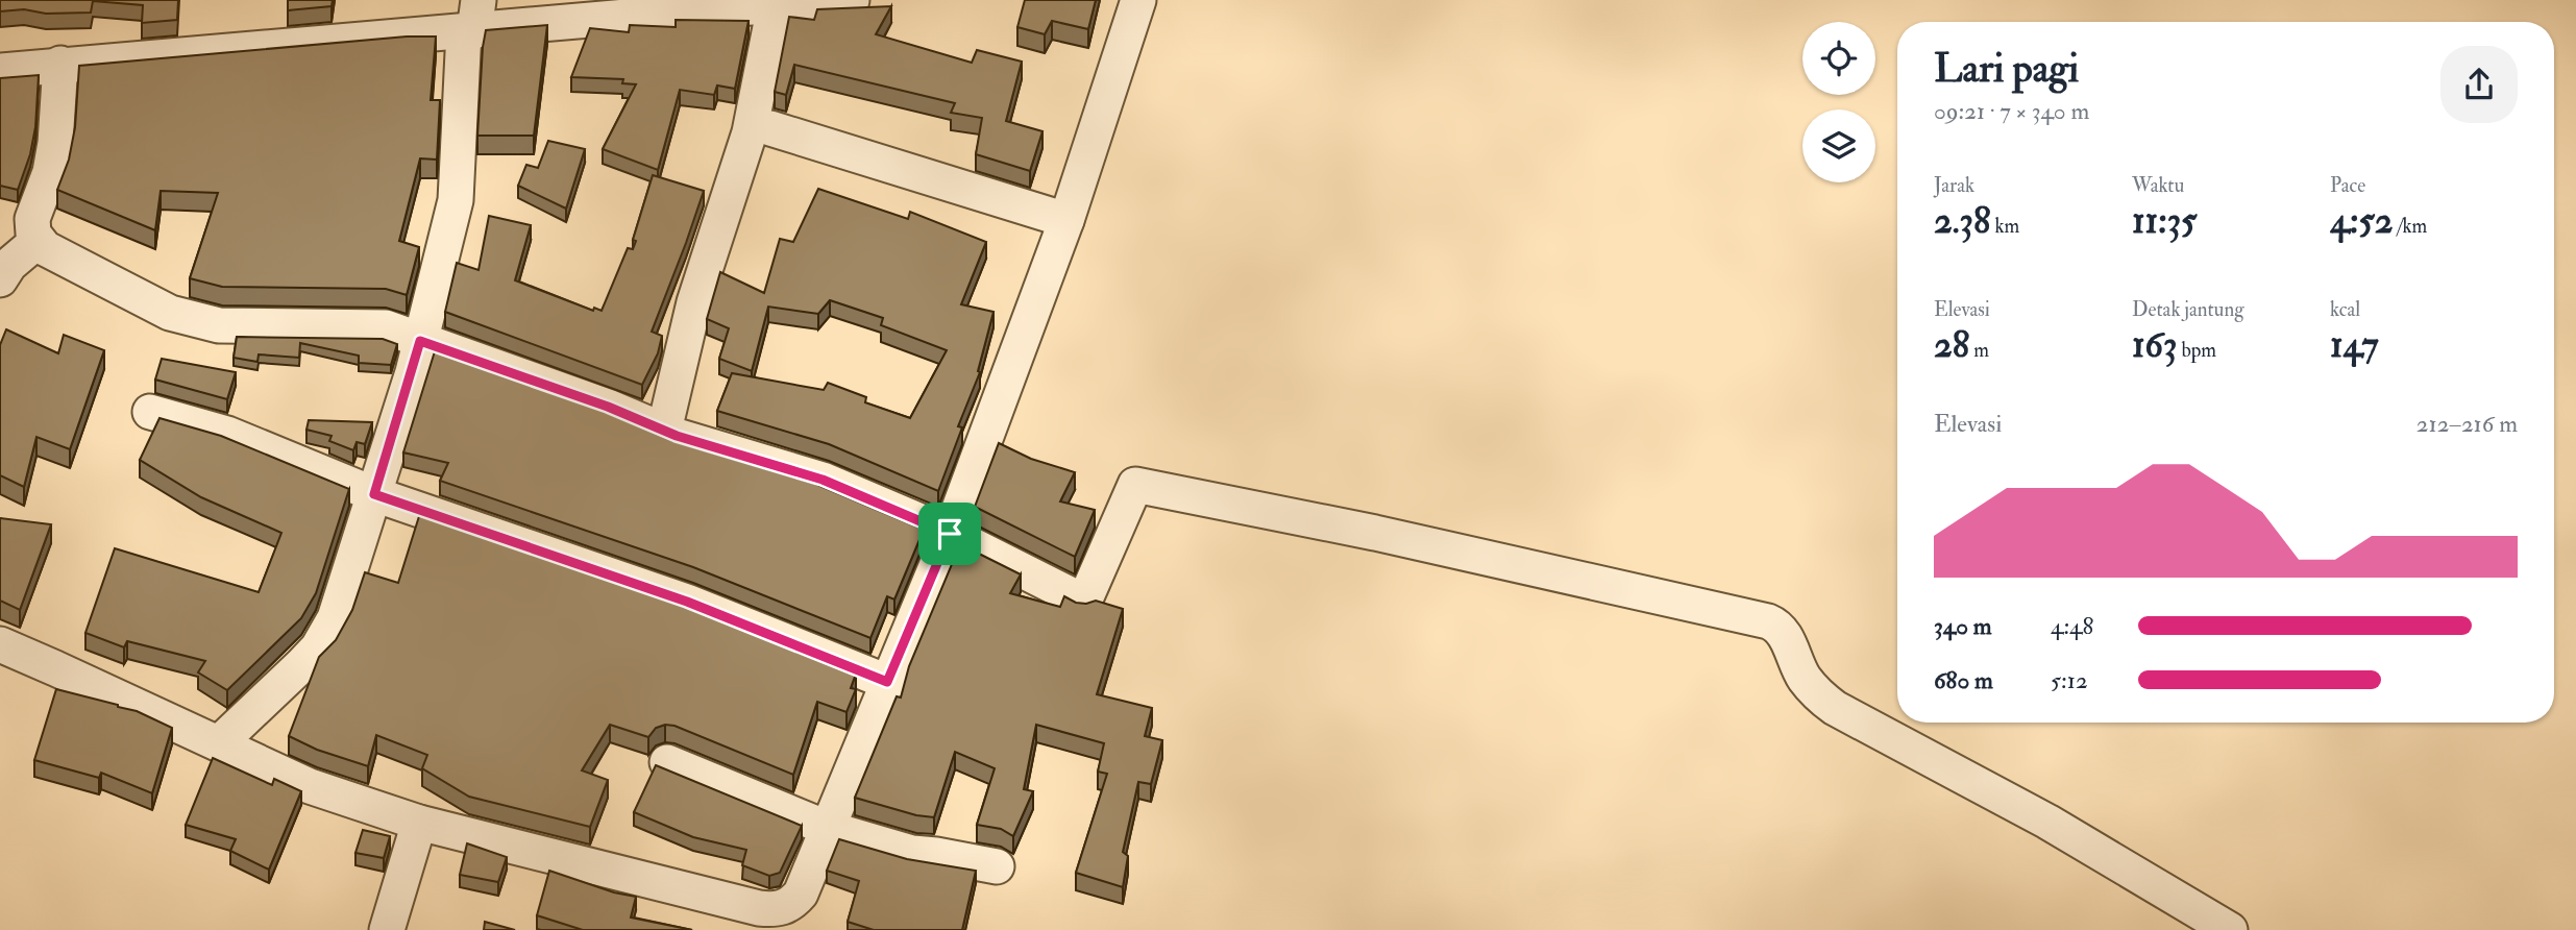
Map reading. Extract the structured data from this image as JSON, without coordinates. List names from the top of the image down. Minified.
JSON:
{"page":{"heading":["Lari pagi","09:21 · 7 × 340 m"],"stats":[["Jarak","2.38 km"],["Waktu","11:35"],["Pace","4:52 /km"],["Elevasi","28 m"],["Detak jantung","163 bpm"],["kcal","147"]],"chart":["Elevasi","212–216 m"],"list":[{"name":"340 m","note":"4:48"},{"name":"680 m","note":"5:12"}]}}
